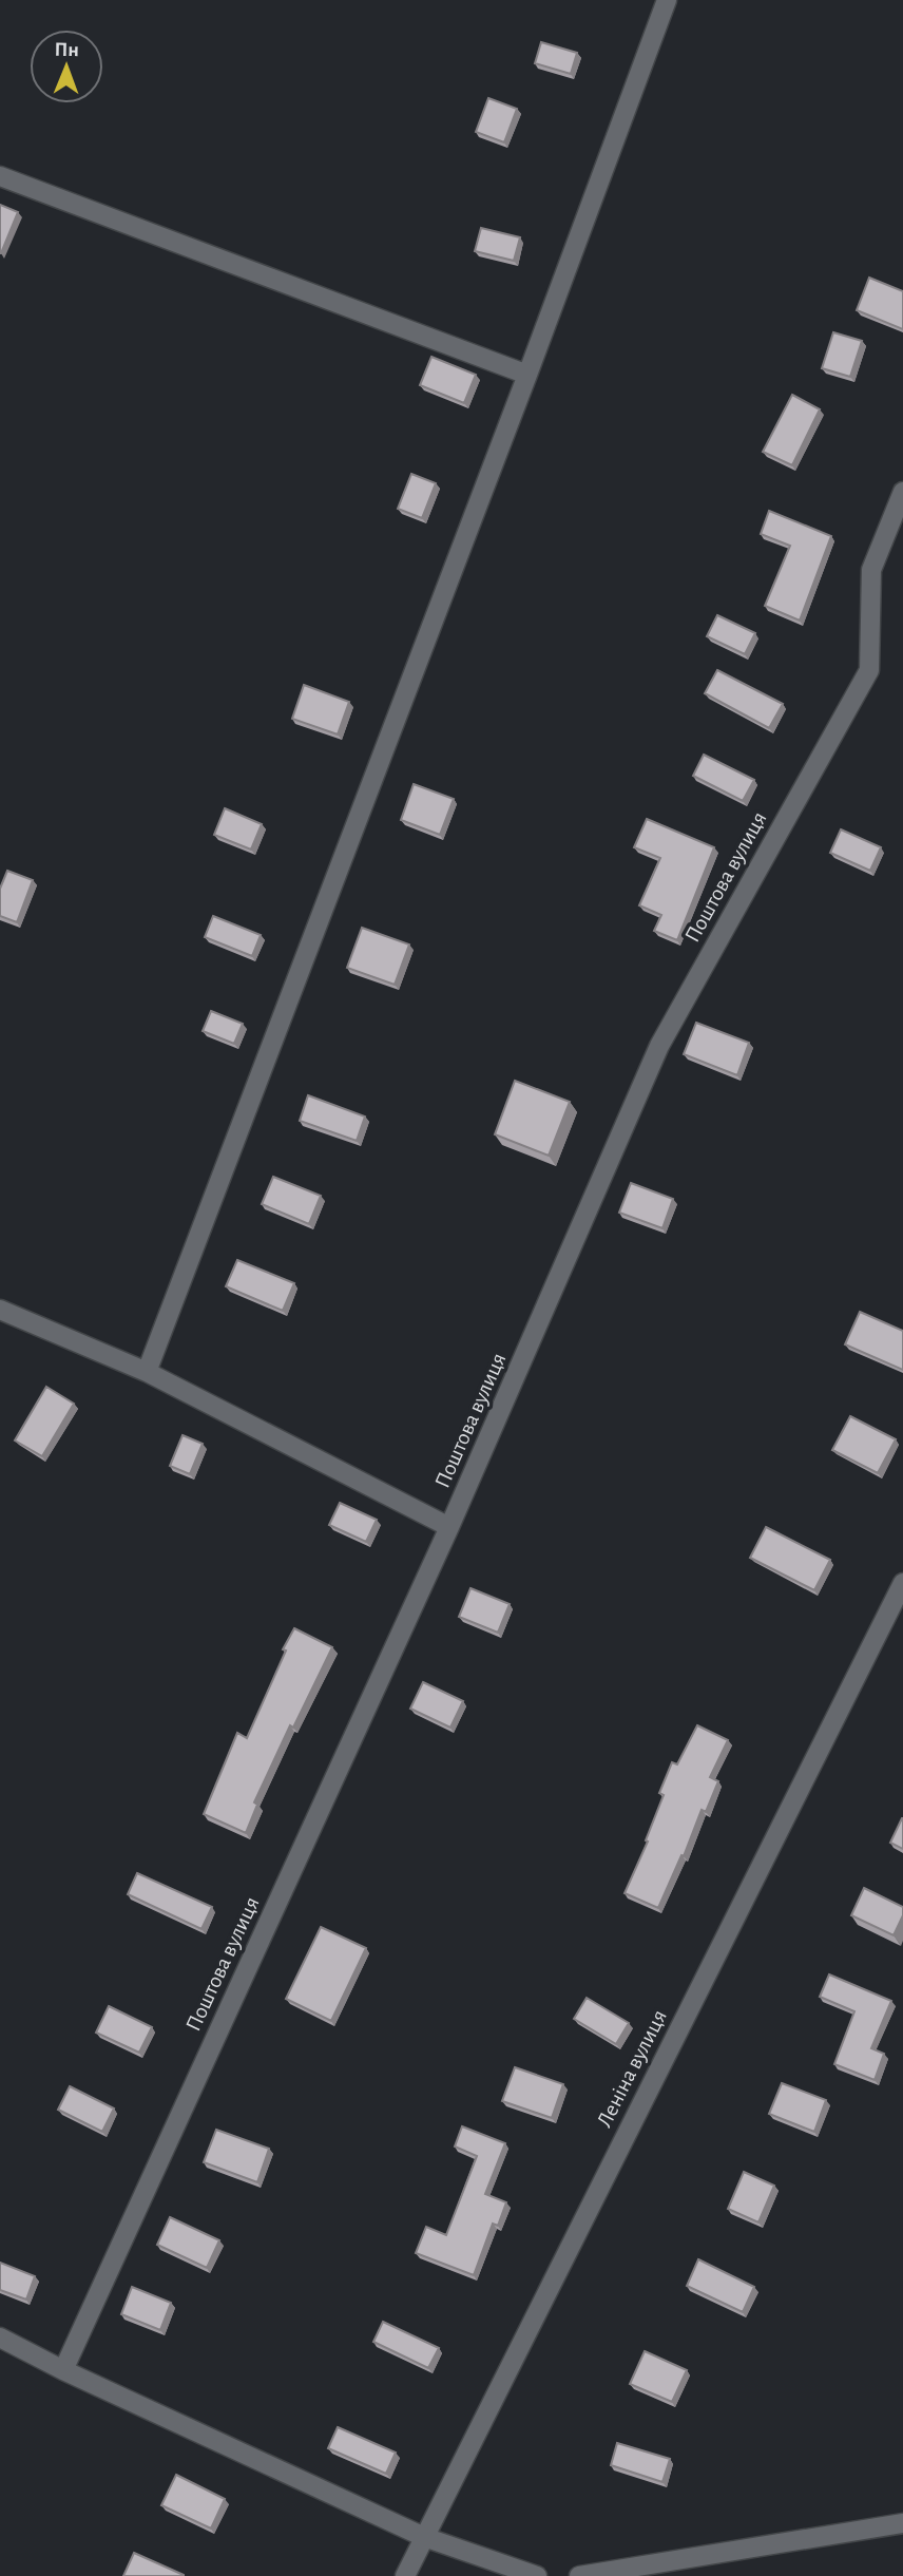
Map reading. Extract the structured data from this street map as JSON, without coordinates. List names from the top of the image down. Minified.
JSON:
{"streets":{"street":["Поштова вулиця","Леніна вулиця"]},"north":"top"}
